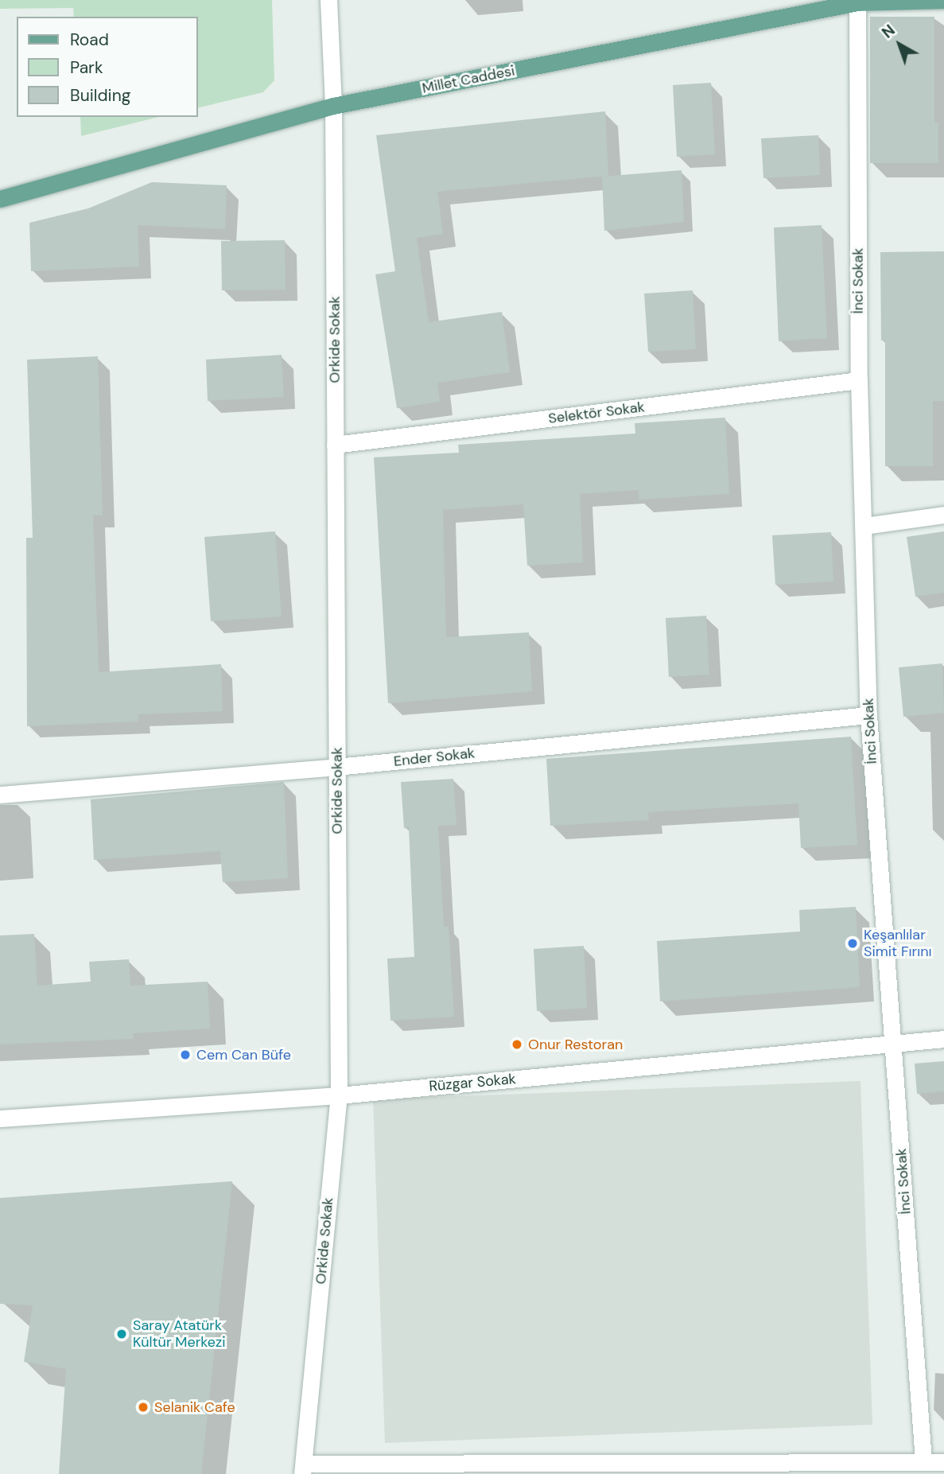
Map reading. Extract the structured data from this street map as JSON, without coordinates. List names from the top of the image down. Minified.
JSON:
{"streets":{"main road":["Millet Caddesi"],"street":["İnci Sokak","Orkide Sokak","Selektör Sokak","Ender Sokak","Rüzgar Sokak"]},"crossings":[["Millet Caddesi","İnci Sokak"],["Millet Caddesi","Orkide Sokak"],["İnci Sokak","Selektör Sokak"],["İnci Sokak","Ender Sokak"],["İnci Sokak","Rüzgar Sokak"],["Orkide Sokak","Selektör Sokak"],["Orkide Sokak","Ender Sokak"],["Orkide Sokak","Rüzgar Sokak"]],"places":["Keşanlılar Simit Fırını","Onur Restoran","Cem Can Büfe","Saray Atatürk Kültür Merkezi","Selanik Cafe"],"legend":["Road","Park","Building"],"north":"top left"}
